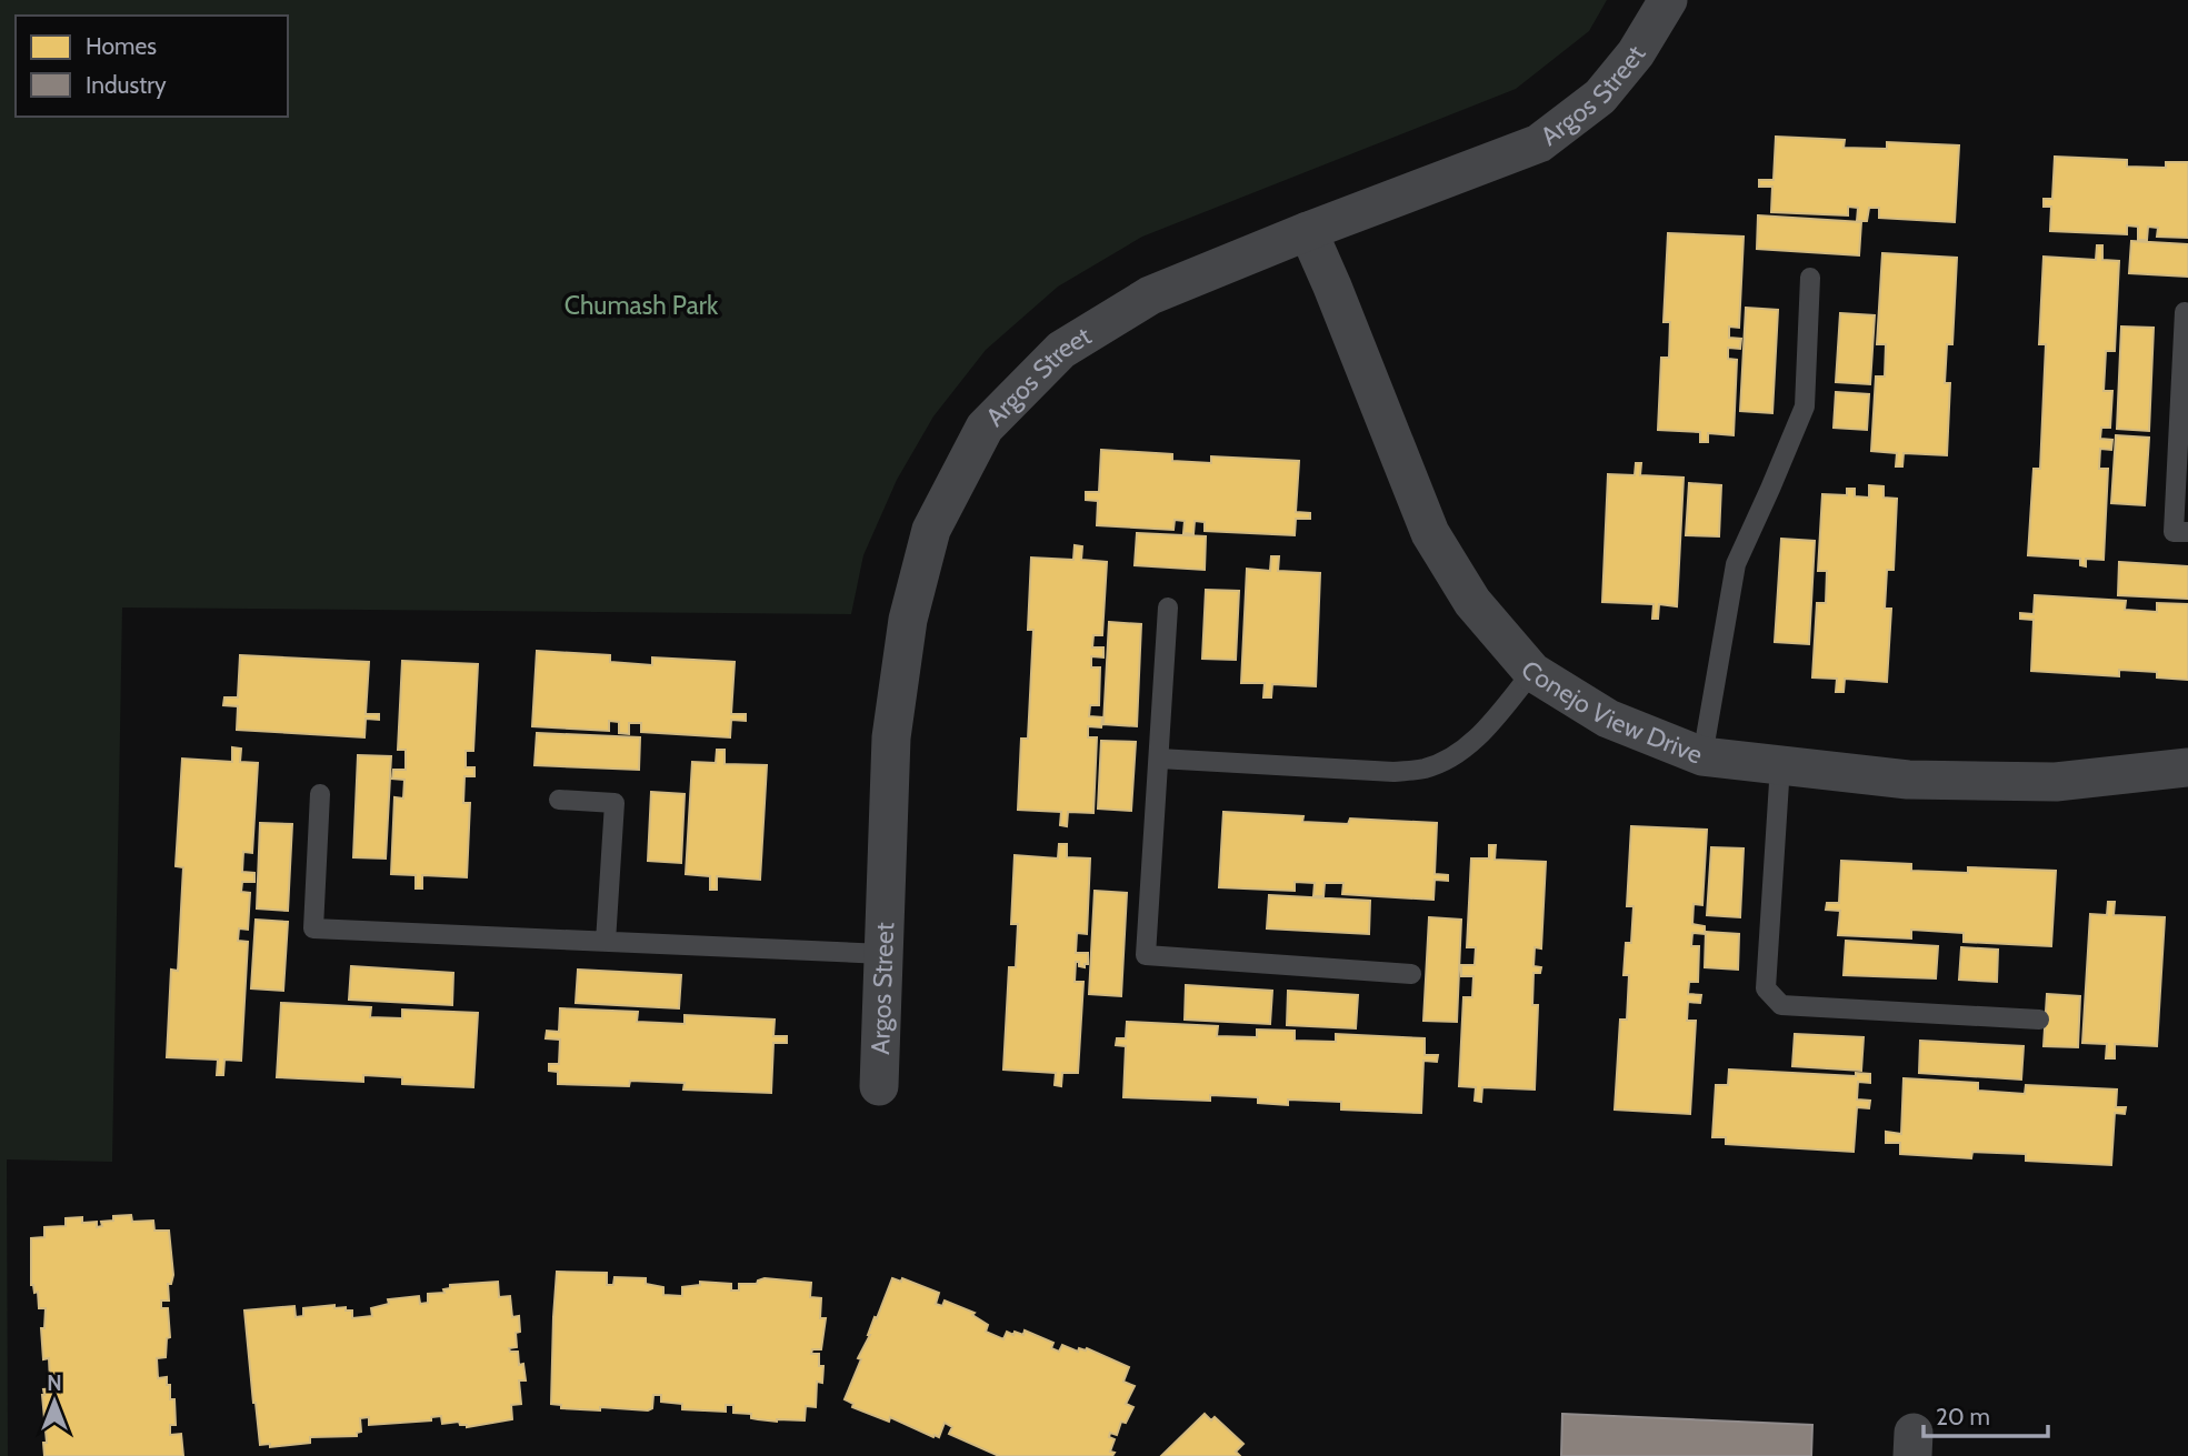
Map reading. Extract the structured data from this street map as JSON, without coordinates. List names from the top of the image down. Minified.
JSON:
{"streets":{"street":["Argos Street","Conejo View Drive"]},"crossings":[["Argos Street","Conejo View Drive"]],"parks":["Chumash Park"],"legend":["Homes","Industry"],"scale_bar":"20 m","north":"top"}
